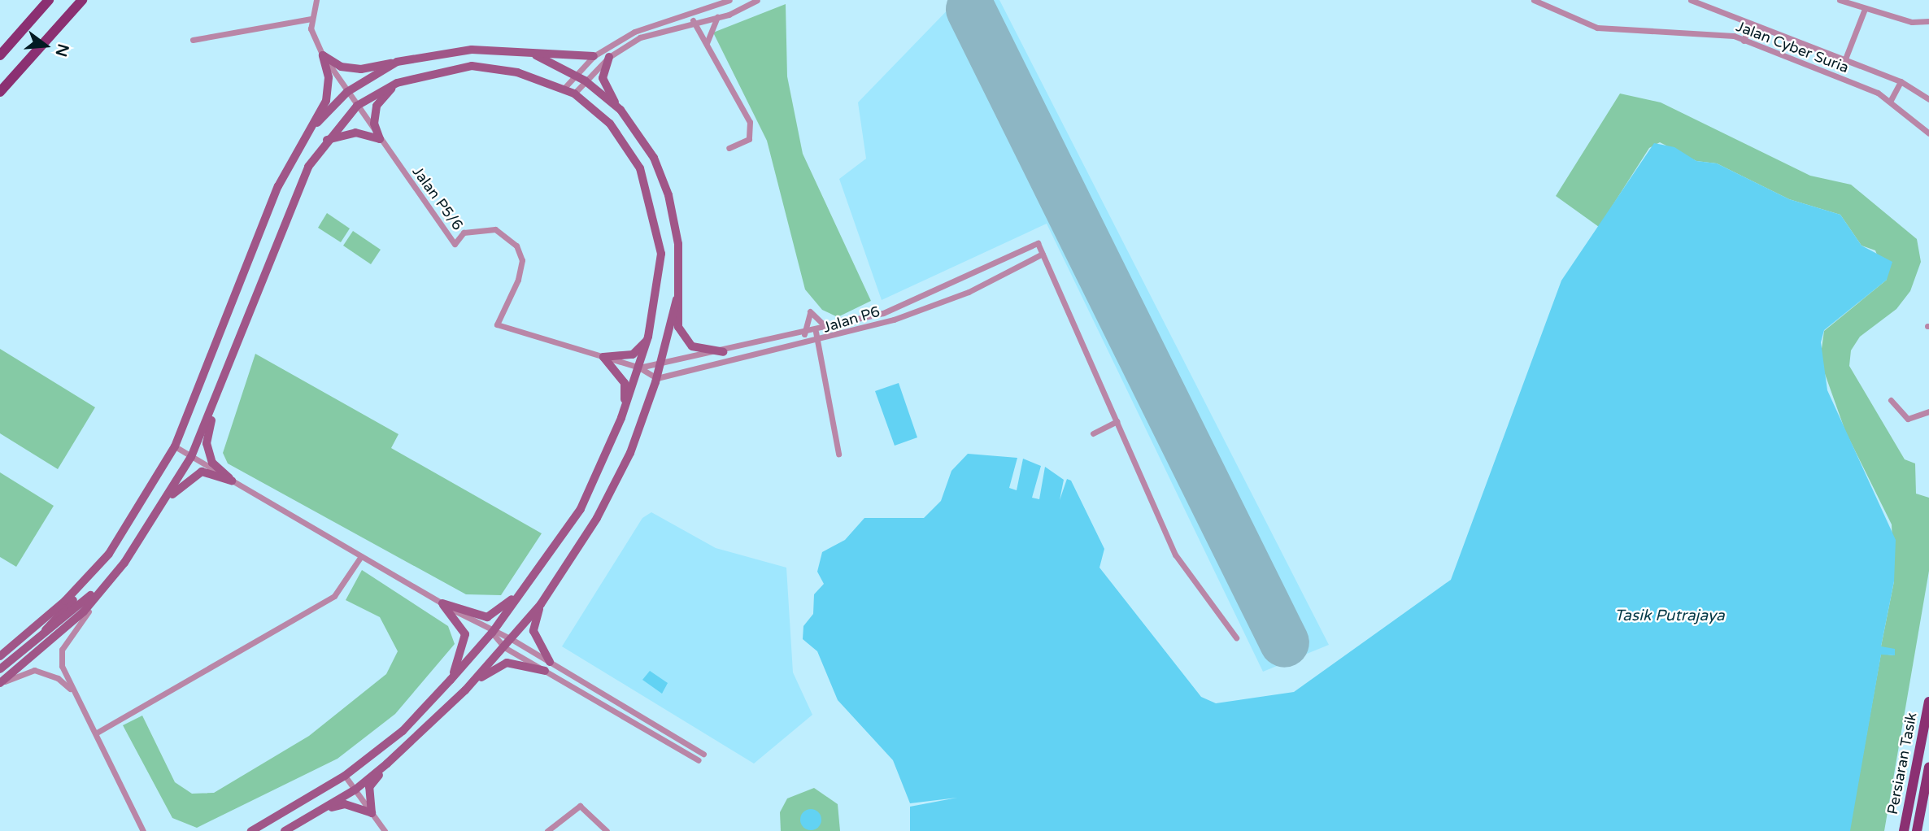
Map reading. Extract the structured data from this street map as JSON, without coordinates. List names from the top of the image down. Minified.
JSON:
{"streets":{"main road":["Persiaran Tasik"],"street":["Jalan Cyber Suria","Jalan P5/6","Jalan P6"]},"crossings":[["Jalan P5/6","Jalan P6"]],"water":["Tasik Putrajaya"],"north":"right"}
